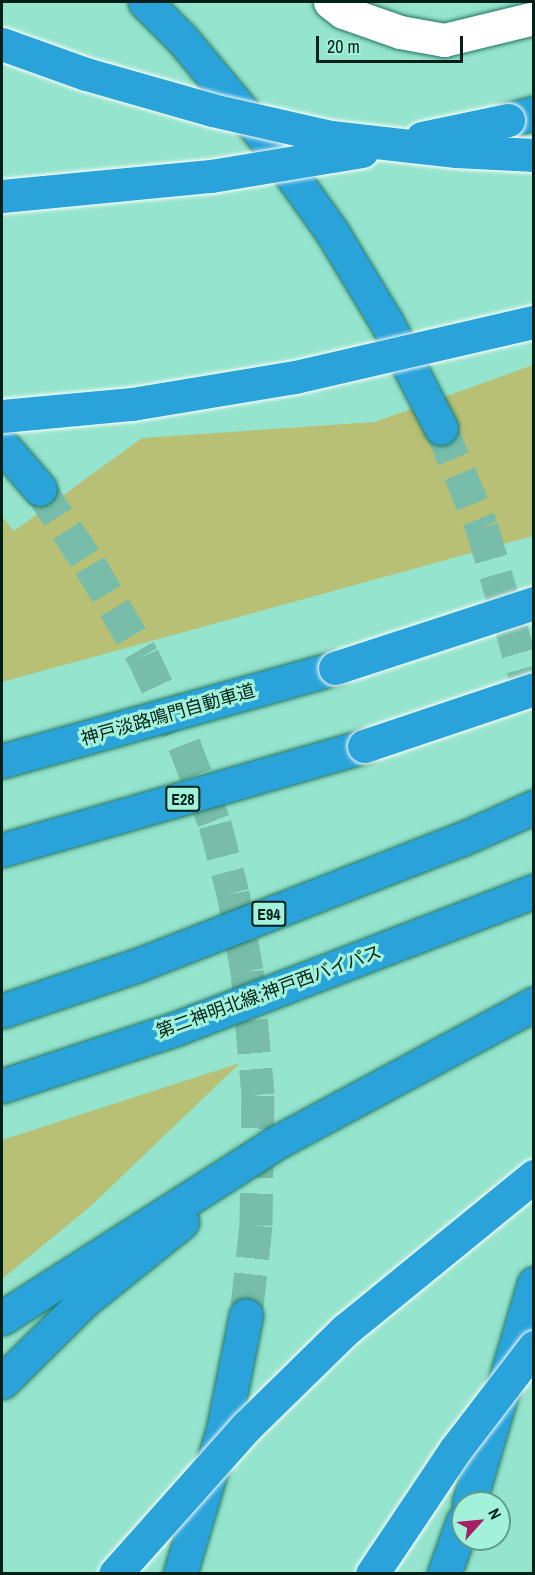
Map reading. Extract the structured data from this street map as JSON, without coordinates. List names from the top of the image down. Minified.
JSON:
{"streets":{"highway":["神戸淡路鳴門自動車道","E28","E94","第二神明北線;神戸西バイパス"]},"scale_bar":"20 m","north":"top right"}
